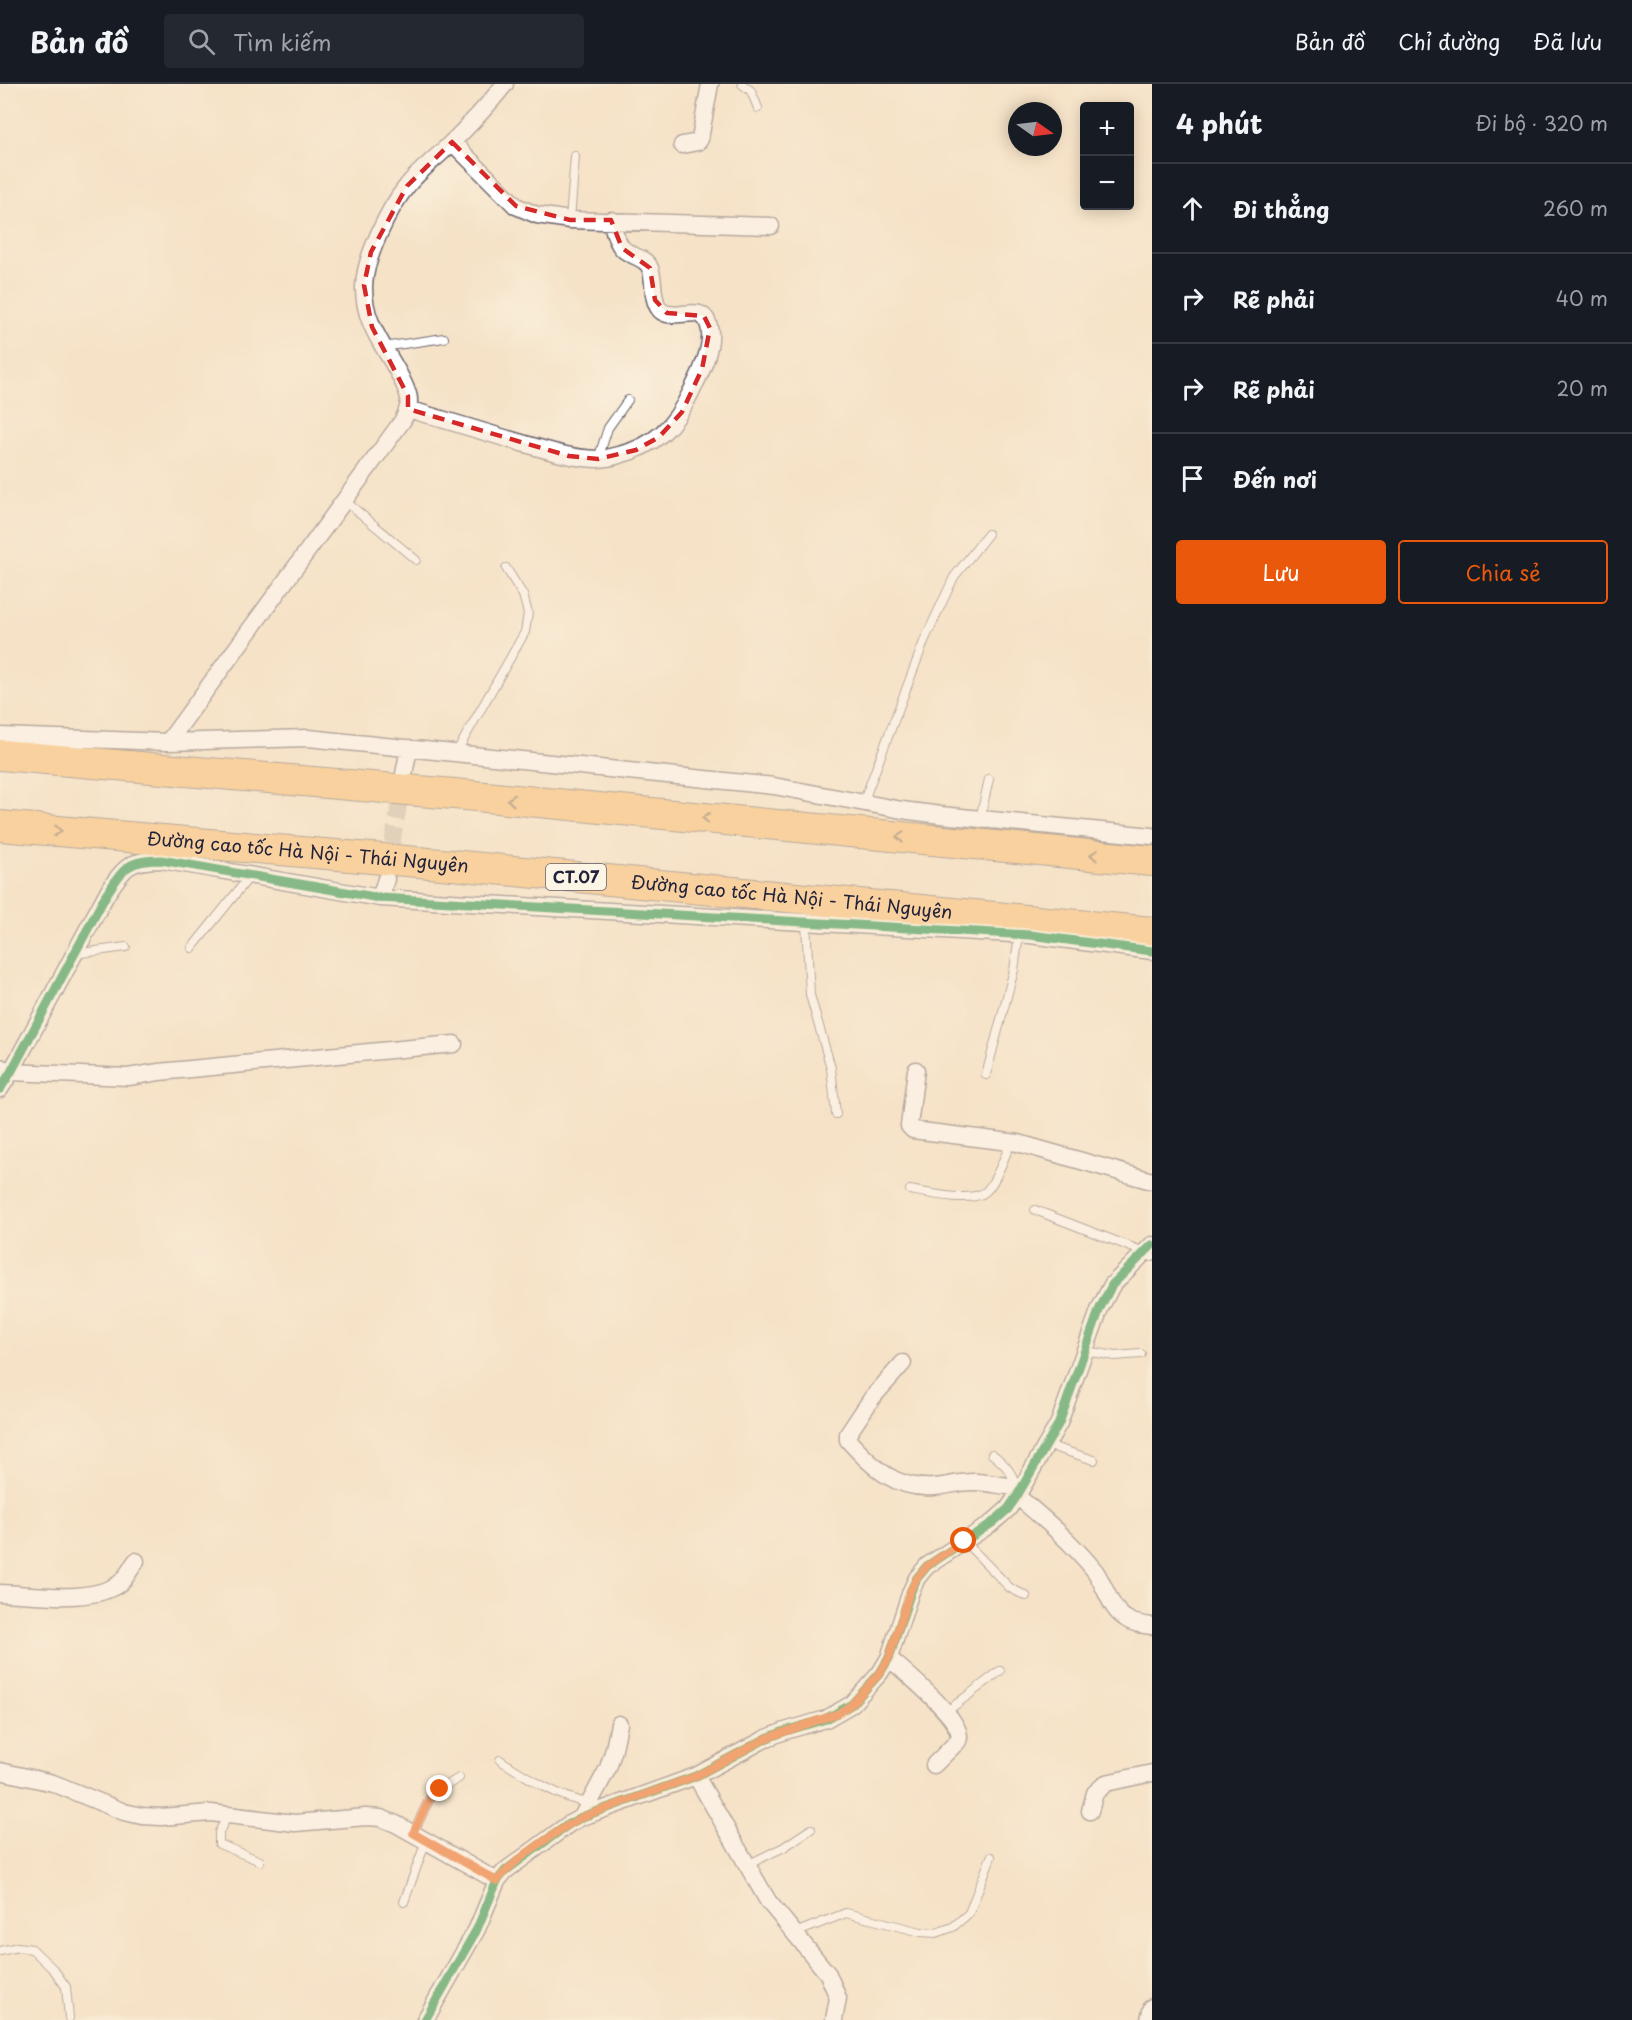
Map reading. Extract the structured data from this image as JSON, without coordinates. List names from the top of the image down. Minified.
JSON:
{"streets":{"highway":["Đường cao tốc Hà Nội - Thái Nguyên","CT.07"]},"north":"right","page":{"header":"Bản đồ","search":"Tìm kiếm","nav":["Bản đồ","Chỉ đường","Đã lưu"],"heading":["4 phút","Đi bộ · 320 m"],"map_buttons":["+","−"],"list":[["Đi thẳng","260 m"],["Rẽ phải","40 m"],["Rẽ phải","20 m"],"Đến nơi"],"buttons":["Lưu","Chia sẻ"]}}
